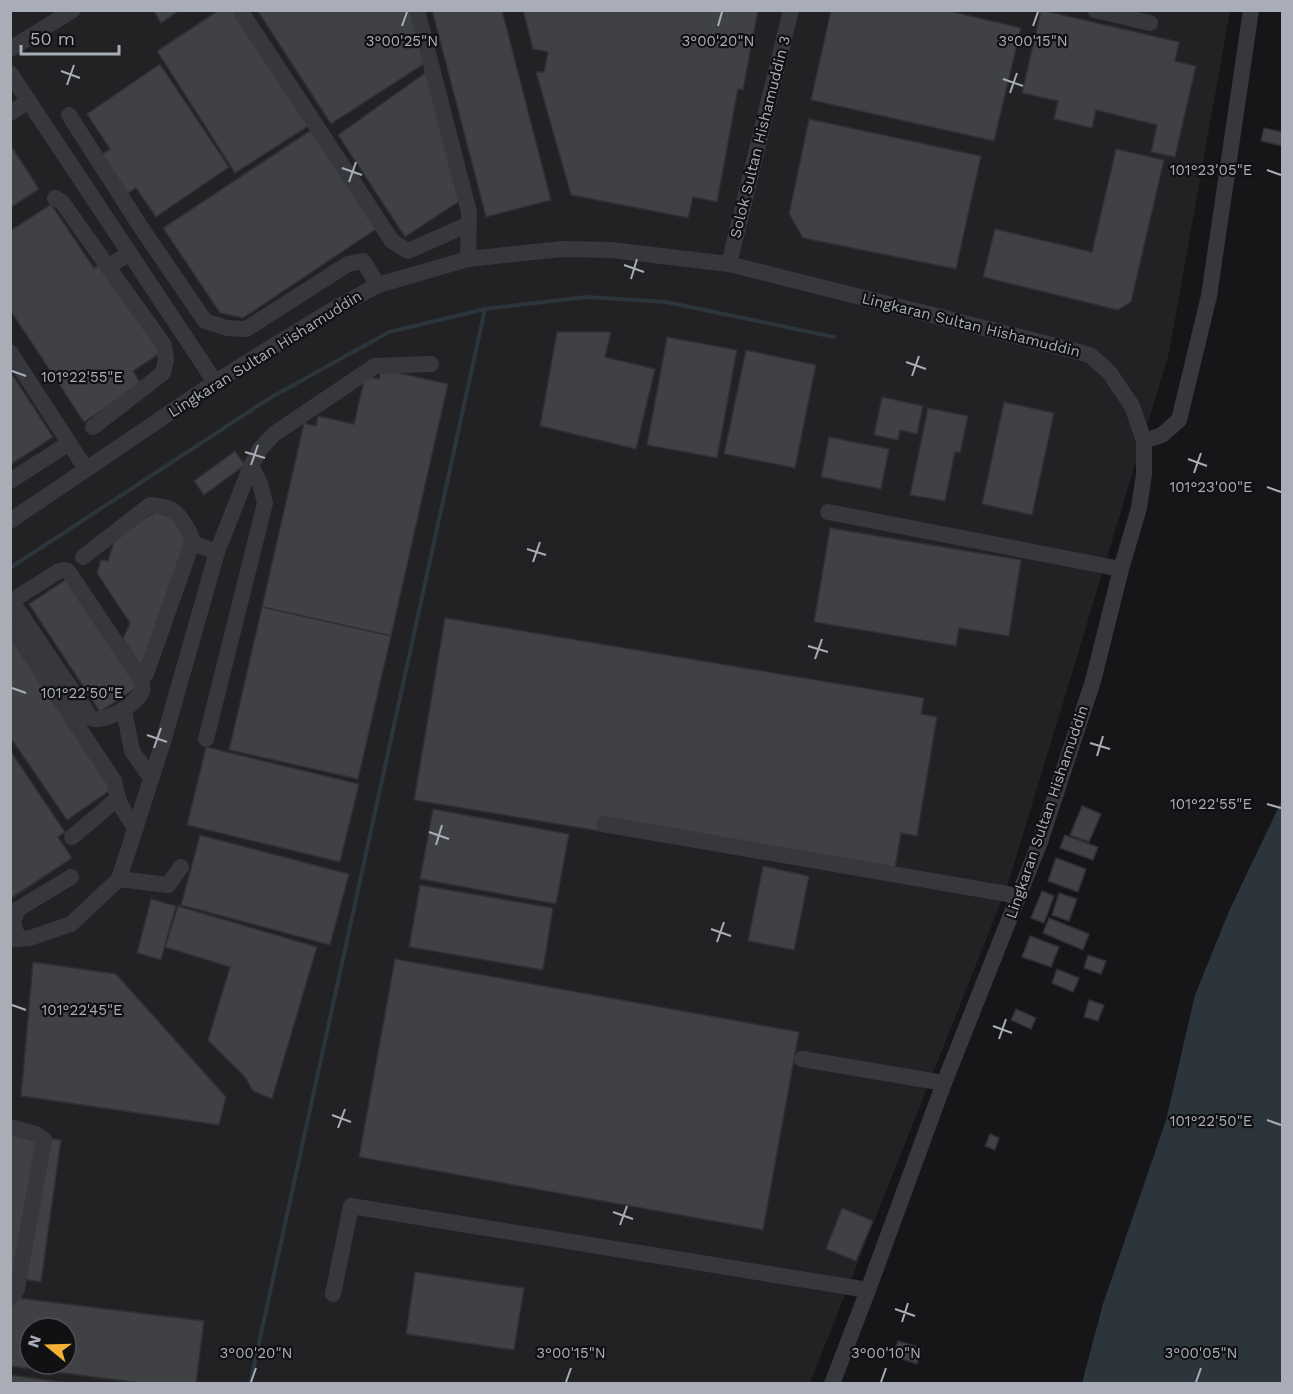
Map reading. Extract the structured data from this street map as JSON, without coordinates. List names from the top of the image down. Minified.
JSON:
{"streets":{"street":["Solok Sultan Hishamuddin 3","Lingkaran Sultan Hishamuddin"]},"crossings":[["Solok Sultan Hishamuddin 3","Lingkaran Sultan Hishamuddin"]],"scale_bar":"50 m","north":"left","coordinates":["3°00'25\"N","3°00'20\"N","3°00'15\"N","101°23'05\"E","101°22'55\"E","101°23'00\"E","101°22'50\"E","101°22'45\"E","3°00'10\"N","3°00'05\"N"]}
